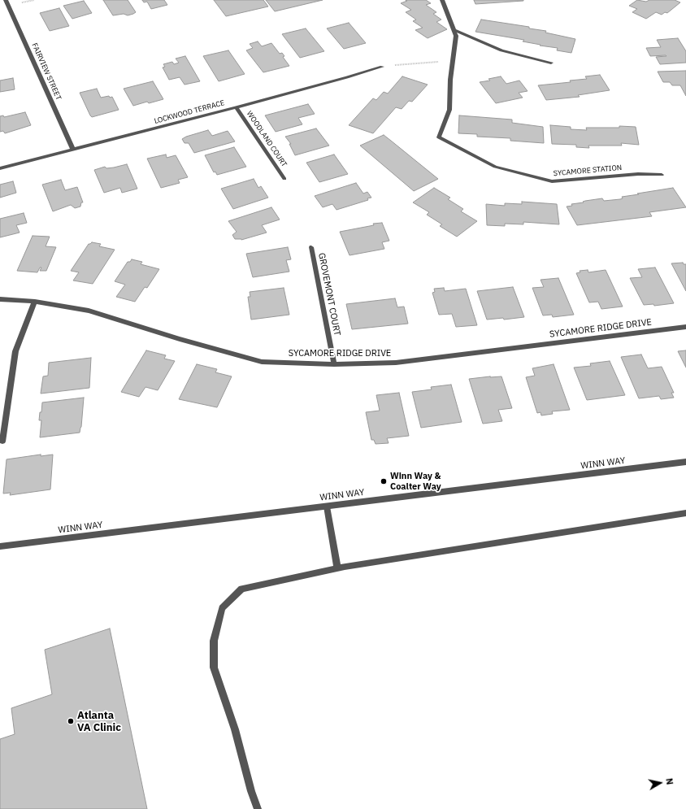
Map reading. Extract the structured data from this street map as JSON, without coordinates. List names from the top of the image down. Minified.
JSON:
{"streets":{"street":["FAIRVIEW STREET","LOCKWOOD TERRACE","WOODLAND COURT","SYCAMORE STATION","GROVEMONT COURT","SYCAMORE RIDGE DRIVE","WINN WAY"]},"crossings":[["FAIRVIEW STREET","LOCKWOOD TERRACE"],["LOCKWOOD TERRACE","WOODLAND COURT"],["GROVEMONT COURT","SYCAMORE RIDGE DRIVE"]],"places":["Winn Way & Coalter Way","Atlanta VA Clinic"],"north":"right"}
